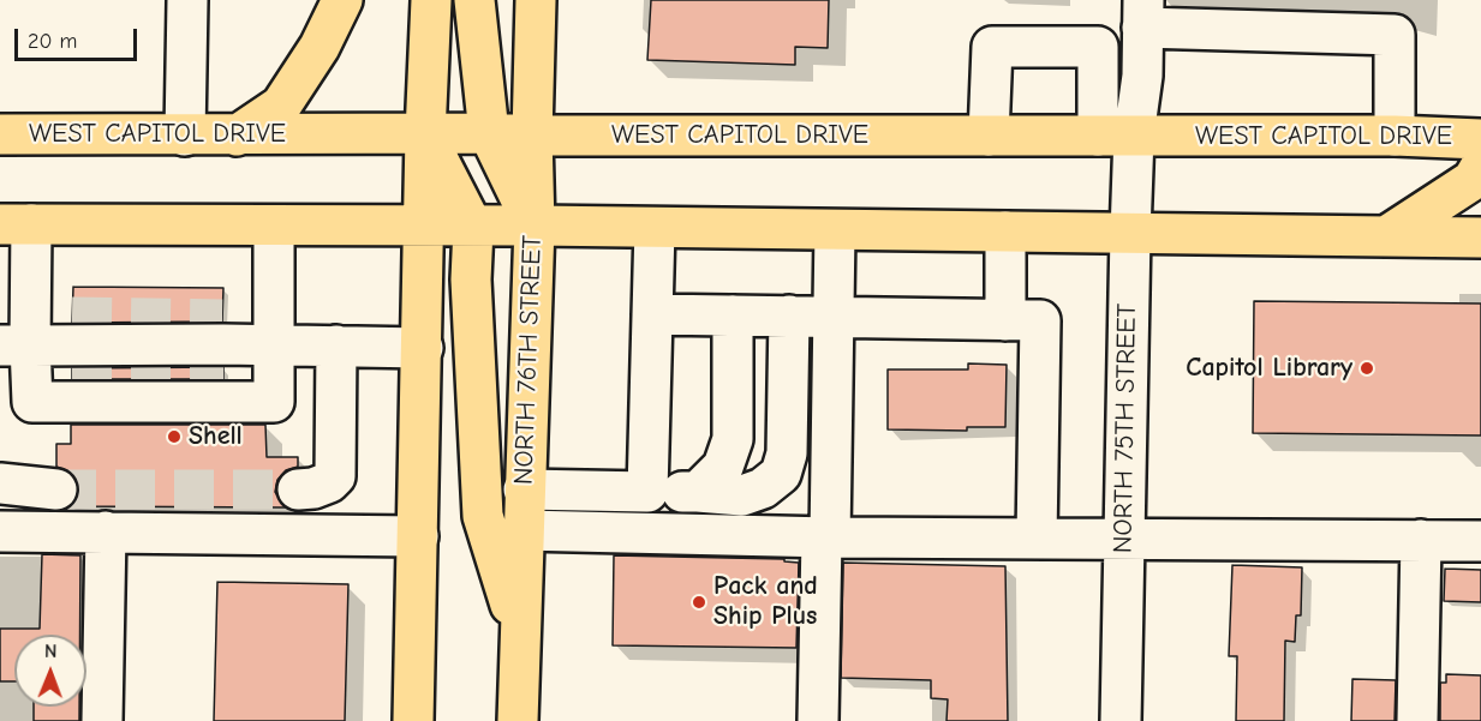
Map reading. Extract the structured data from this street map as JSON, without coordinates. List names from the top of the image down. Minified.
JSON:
{"streets":{"main road":["WEST CAPITOL DRIVE","NORTH 76TH STREET"],"street":["NORTH 75TH STREET"]},"crossings":[["WEST CAPITOL DRIVE","NORTH 76TH STREET"],["WEST CAPITOL DRIVE","NORTH 75TH STREET"]],"places":["Capitol Library","Shell","Pack and Ship Plus"],"scale_bar":"20 m","north":"top"}
